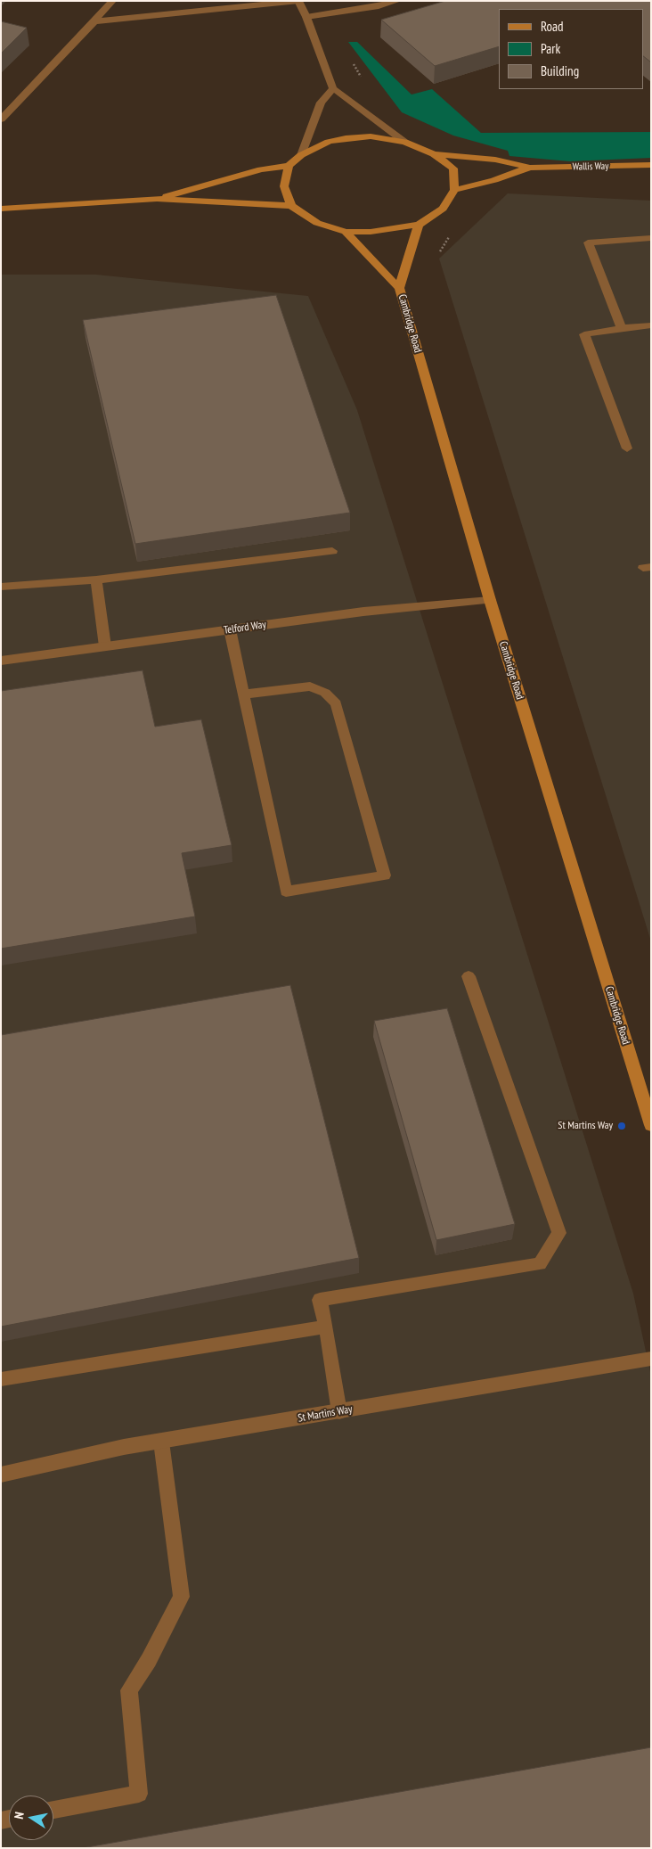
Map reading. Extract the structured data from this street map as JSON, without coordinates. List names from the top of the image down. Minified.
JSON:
{"streets":{"street":["Wallis Way","Cambridge Road","Telford Way","St Martins Way"]},"crossings":[["Wallis Way","Cambridge Road"],["Cambridge Road","Telford Way"]],"places":["St Martins Way"],"legend":["Road","Park","Building"],"north":"left"}
